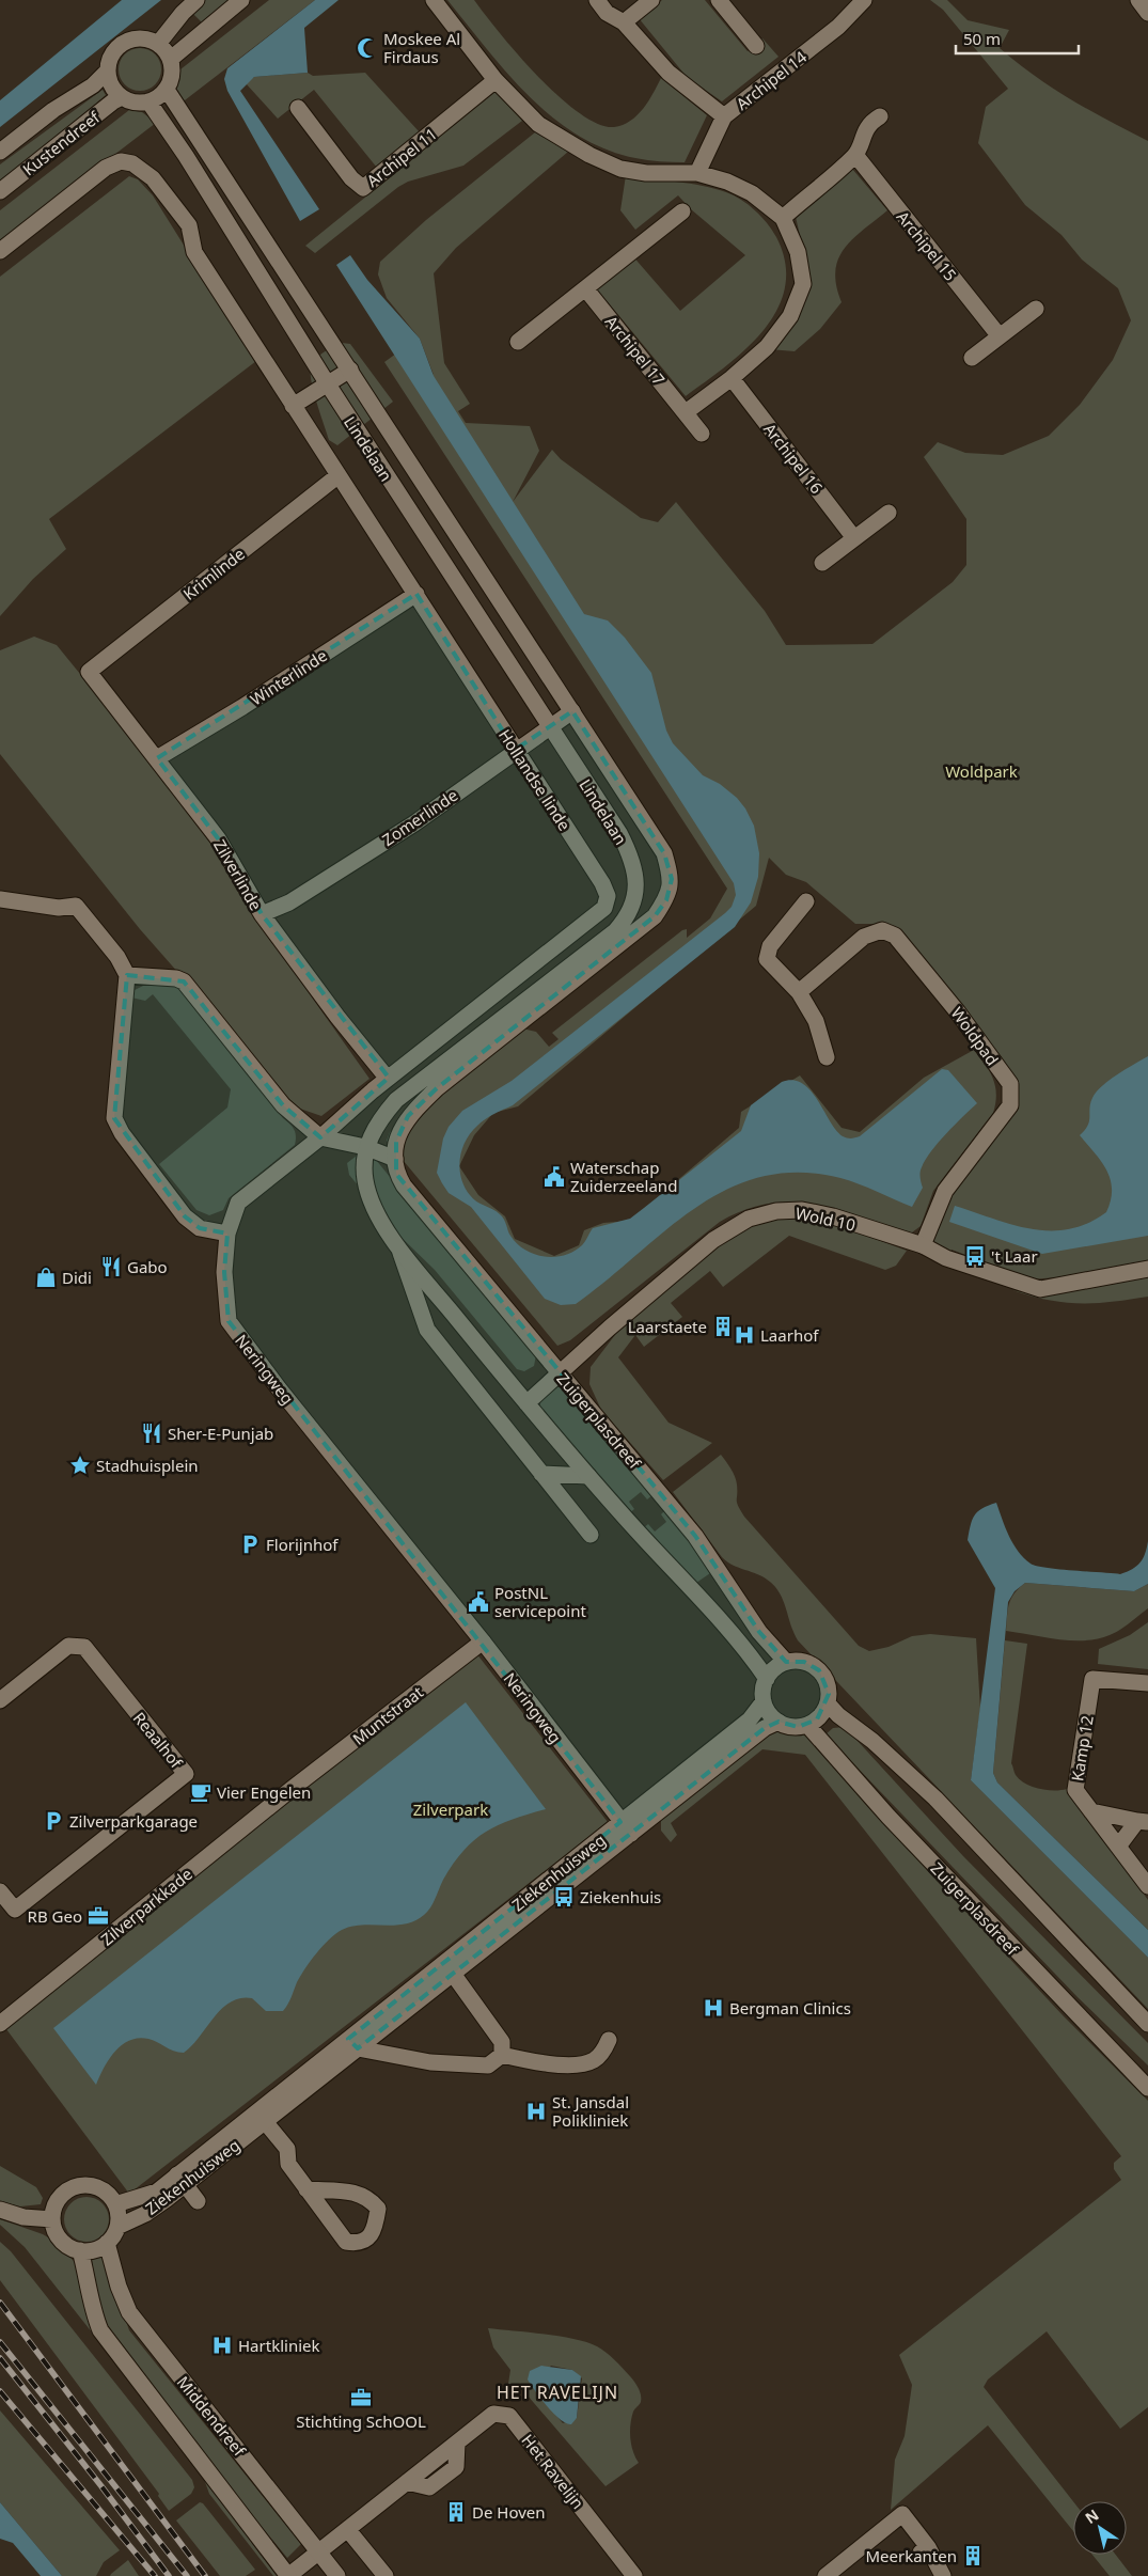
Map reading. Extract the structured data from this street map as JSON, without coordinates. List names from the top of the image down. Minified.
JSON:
{"streets":{"street":["Archipel 14","Kustendreef","Archipel 11","Archipel 15","Archipel 17","Lindelaan","Archipel 16","Krimlinde","Winterlinde","Hollandse linde","Zomerlinde","Zilverlinde","Woldpad","Wold 10","Neringweg","Zuigerplasdreef","Muntstraat","Reaalhof","Kamp 12","Ziekenhuisweg","Zilverparkkade","Middendreef","Het Ravelijn"]},"crossings":[["Kustendreef","Lindelaan"],["Lindelaan","Zomerlinde"],["Lindelaan","Zuigerplasdreef"],["Krimlinde","Hollandse linde"],["Krimlinde","Zilverlinde"],["Winterlinde","Hollandse linde"],["Winterlinde","Zilverlinde"],["Hollandse linde","Zomerlinde"],["Hollandse linde","Zilverlinde"],["Hollandse linde","Neringweg"],["Zomerlinde","Zilverlinde"],["Woldpad","Wold 10"],["Wold 10","Zuigerplasdreef"],["Neringweg","Muntstraat"],["Neringweg","Ziekenhuisweg"],["Zuigerplasdreef","Ziekenhuisweg"],["Muntstraat","Zilverparkkade"],["Ziekenhuisweg","Middendreef"],["Middendreef","Het Ravelijn"]],"districts":["HET RAVELIJN"],"parks":["Woldpark","Zilverpark"],"places":{"mosque":["Moskee Al Firdaus"],"public building":["Waterschap Zuiderzeeland","PostNL servicepoint"],"bus stop":["'t Laar","Ziekenhuis"],"restaurant":["Gabo","Sher-E-Punjab"],"shop":["Didi"],"building":["Laarstaete","De Hoven","Meerkanten"],"hospital":["Laarhof","Bergman Clinics","St. Jansdal Polikliniek","Hartkliniek"],"place":["Stadhuisplein"],"parking":["Florijnhof","Zilverparkgarage"],"cafe":["Vier Engelen"],"office":["RB Geo","Stichting SchOOL"]},"scale_bar":"50 m","north":"top left"}
